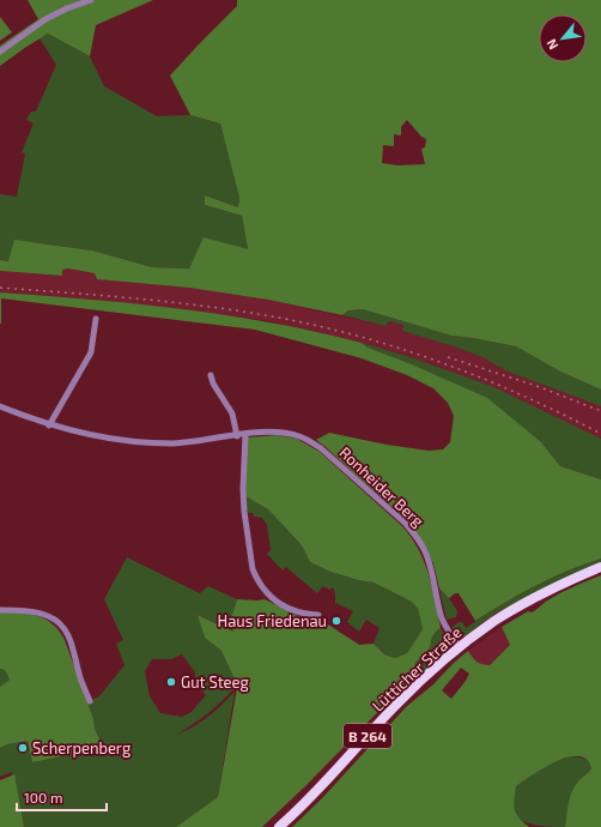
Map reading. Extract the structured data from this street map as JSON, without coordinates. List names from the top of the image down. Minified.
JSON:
{"streets":{"main road":["Lütticher Straße","B 264"],"street":["Ronheider Berg"]},"crossings":[["Ronheider Berg","Lütticher Straße"]],"places":["Haus Friedenau","Gut Steeg","Scherpenberg"],"scale_bar":"100 m","north":"bottom left"}
